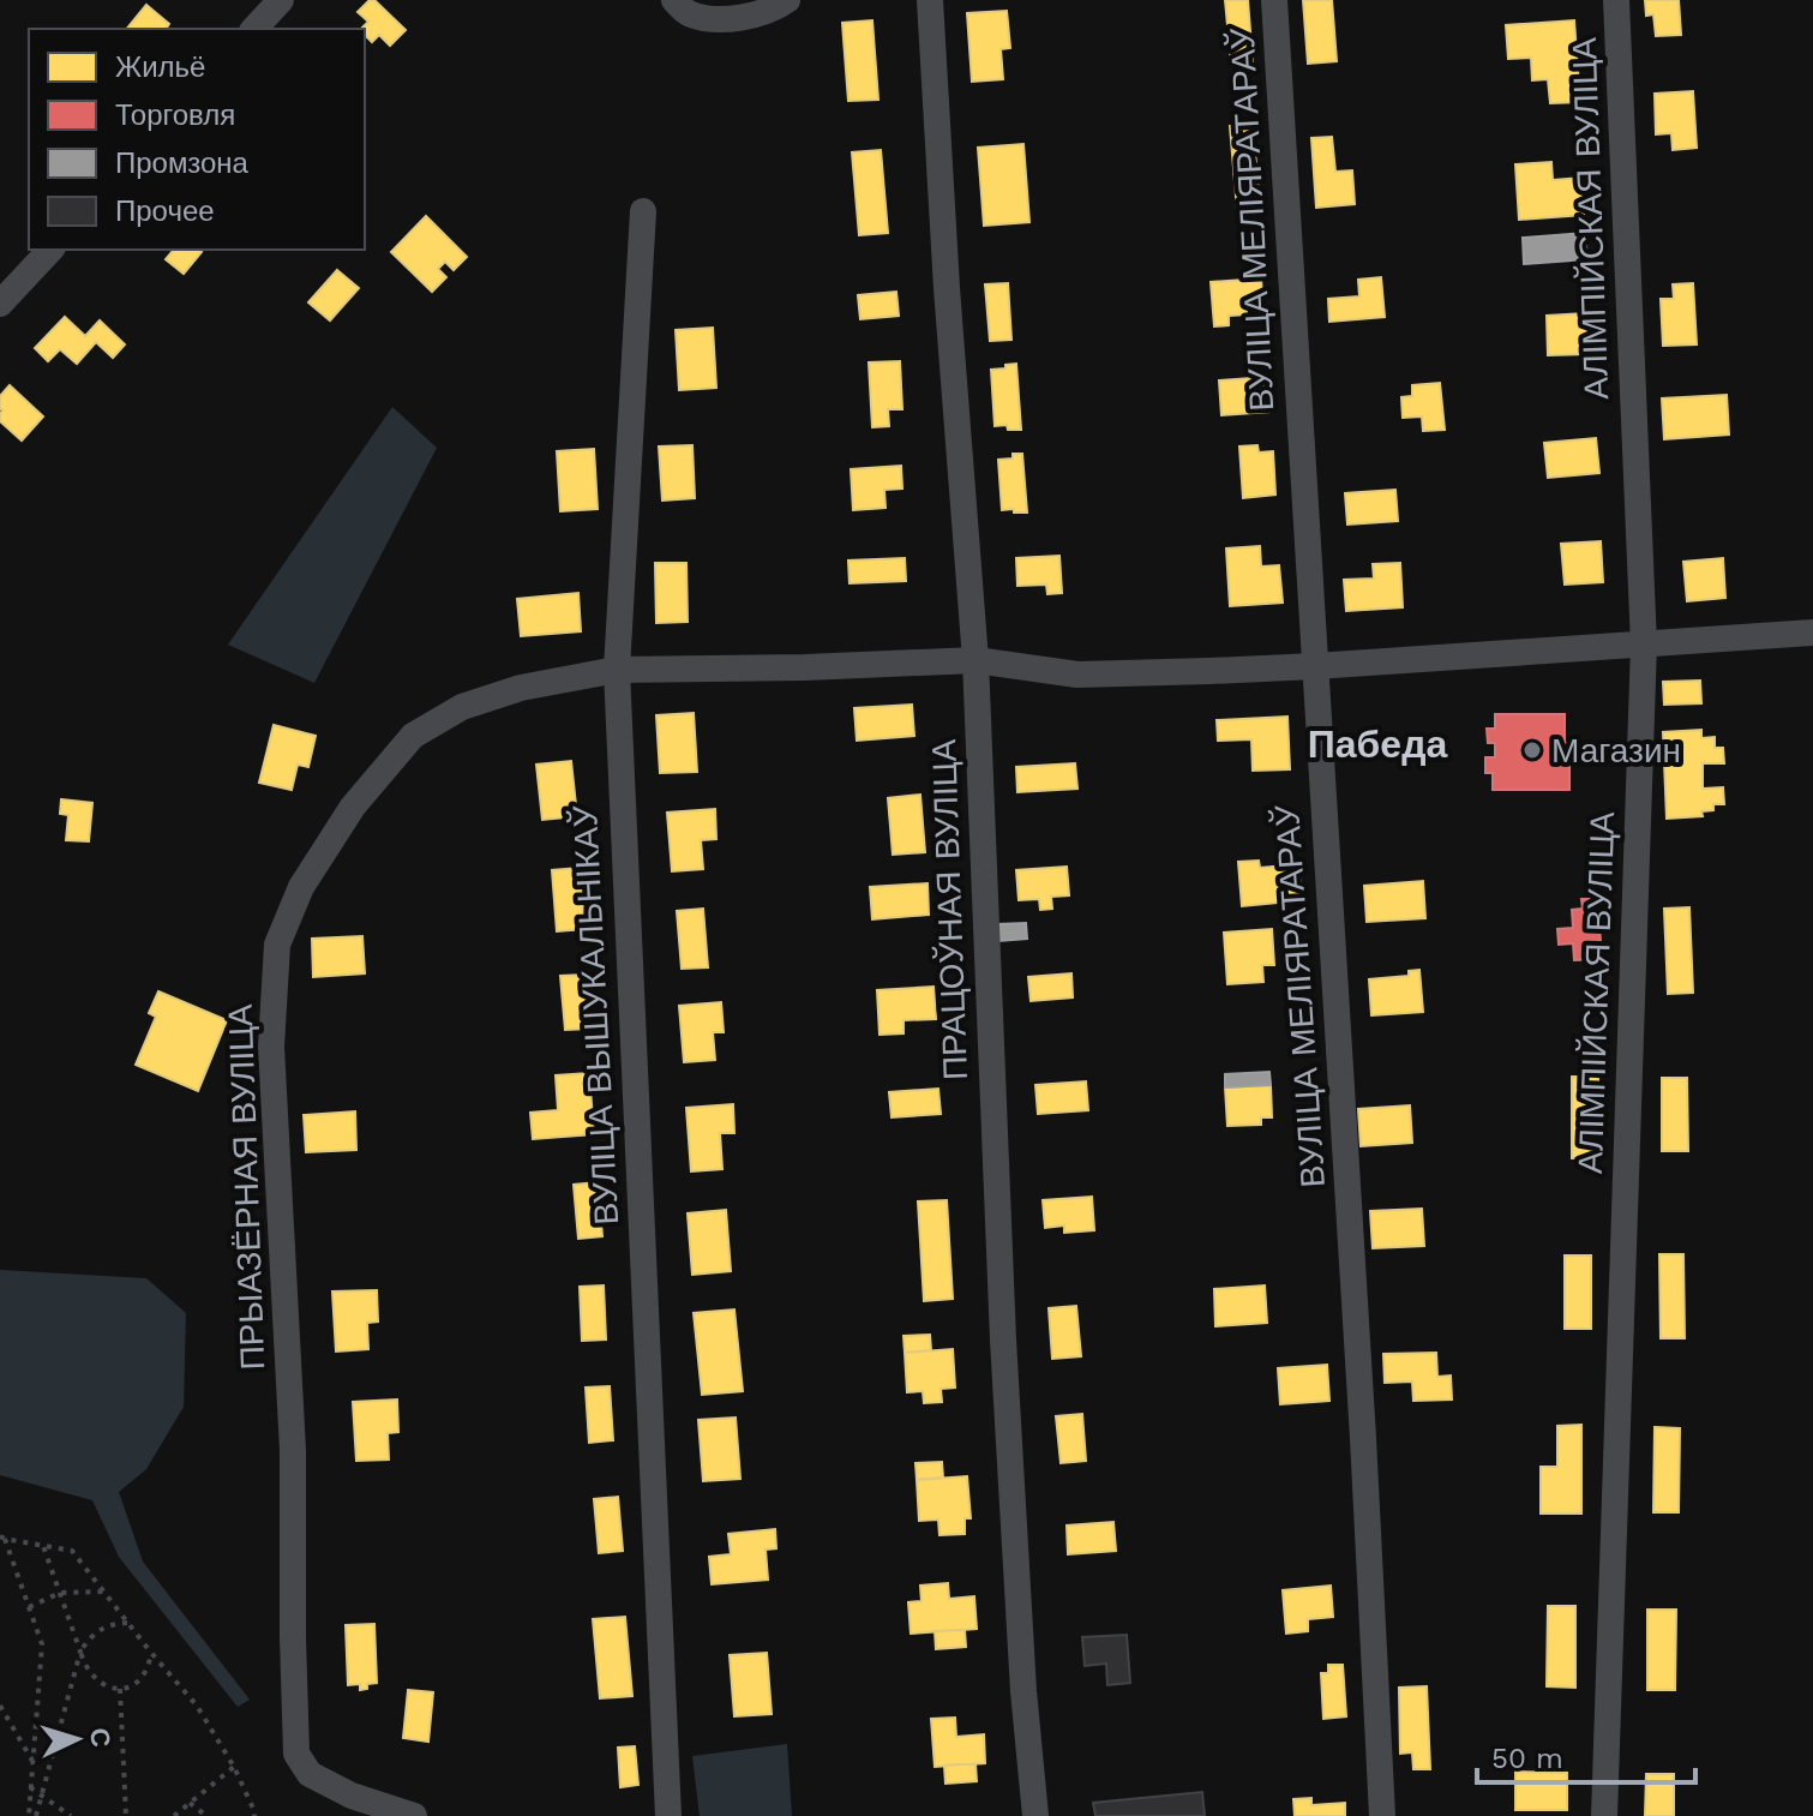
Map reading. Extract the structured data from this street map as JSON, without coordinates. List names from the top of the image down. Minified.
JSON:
{"streets":{"street":["АЛІМПІЙСКАЯ ВУЛІЦА","ВУЛІЦА МЕЛІЯРАТАРАЎ","ПРАЦОЎНАЯ ВУЛІЦА","ВУЛІЦА ВЫШУКАЛЬНІКАЎ","ПРЫАЗЁРНАЯ ВУЛІЦА"]},"crossings":[["АЛІМПІЙСКАЯ ВУЛІЦА","ПРЫАЗЁРНАЯ ВУЛІЦА"],["ВУЛІЦА МЕЛІЯРАТАРАЎ","ПРЫАЗЁРНАЯ ВУЛІЦА"],["ПРАЦОЎНАЯ ВУЛІЦА","ПРЫАЗЁРНАЯ ВУЛІЦА"],["ВУЛІЦА ВЫШУКАЛЬНІКАЎ","ПРЫАЗЁРНАЯ ВУЛІЦА"]],"districts":["Пабеда"],"places":["Магазин"],"legend":["Жильё","Торговля","Промзона","Прочее"],"scale_bar":"50 m","north":"right"}
